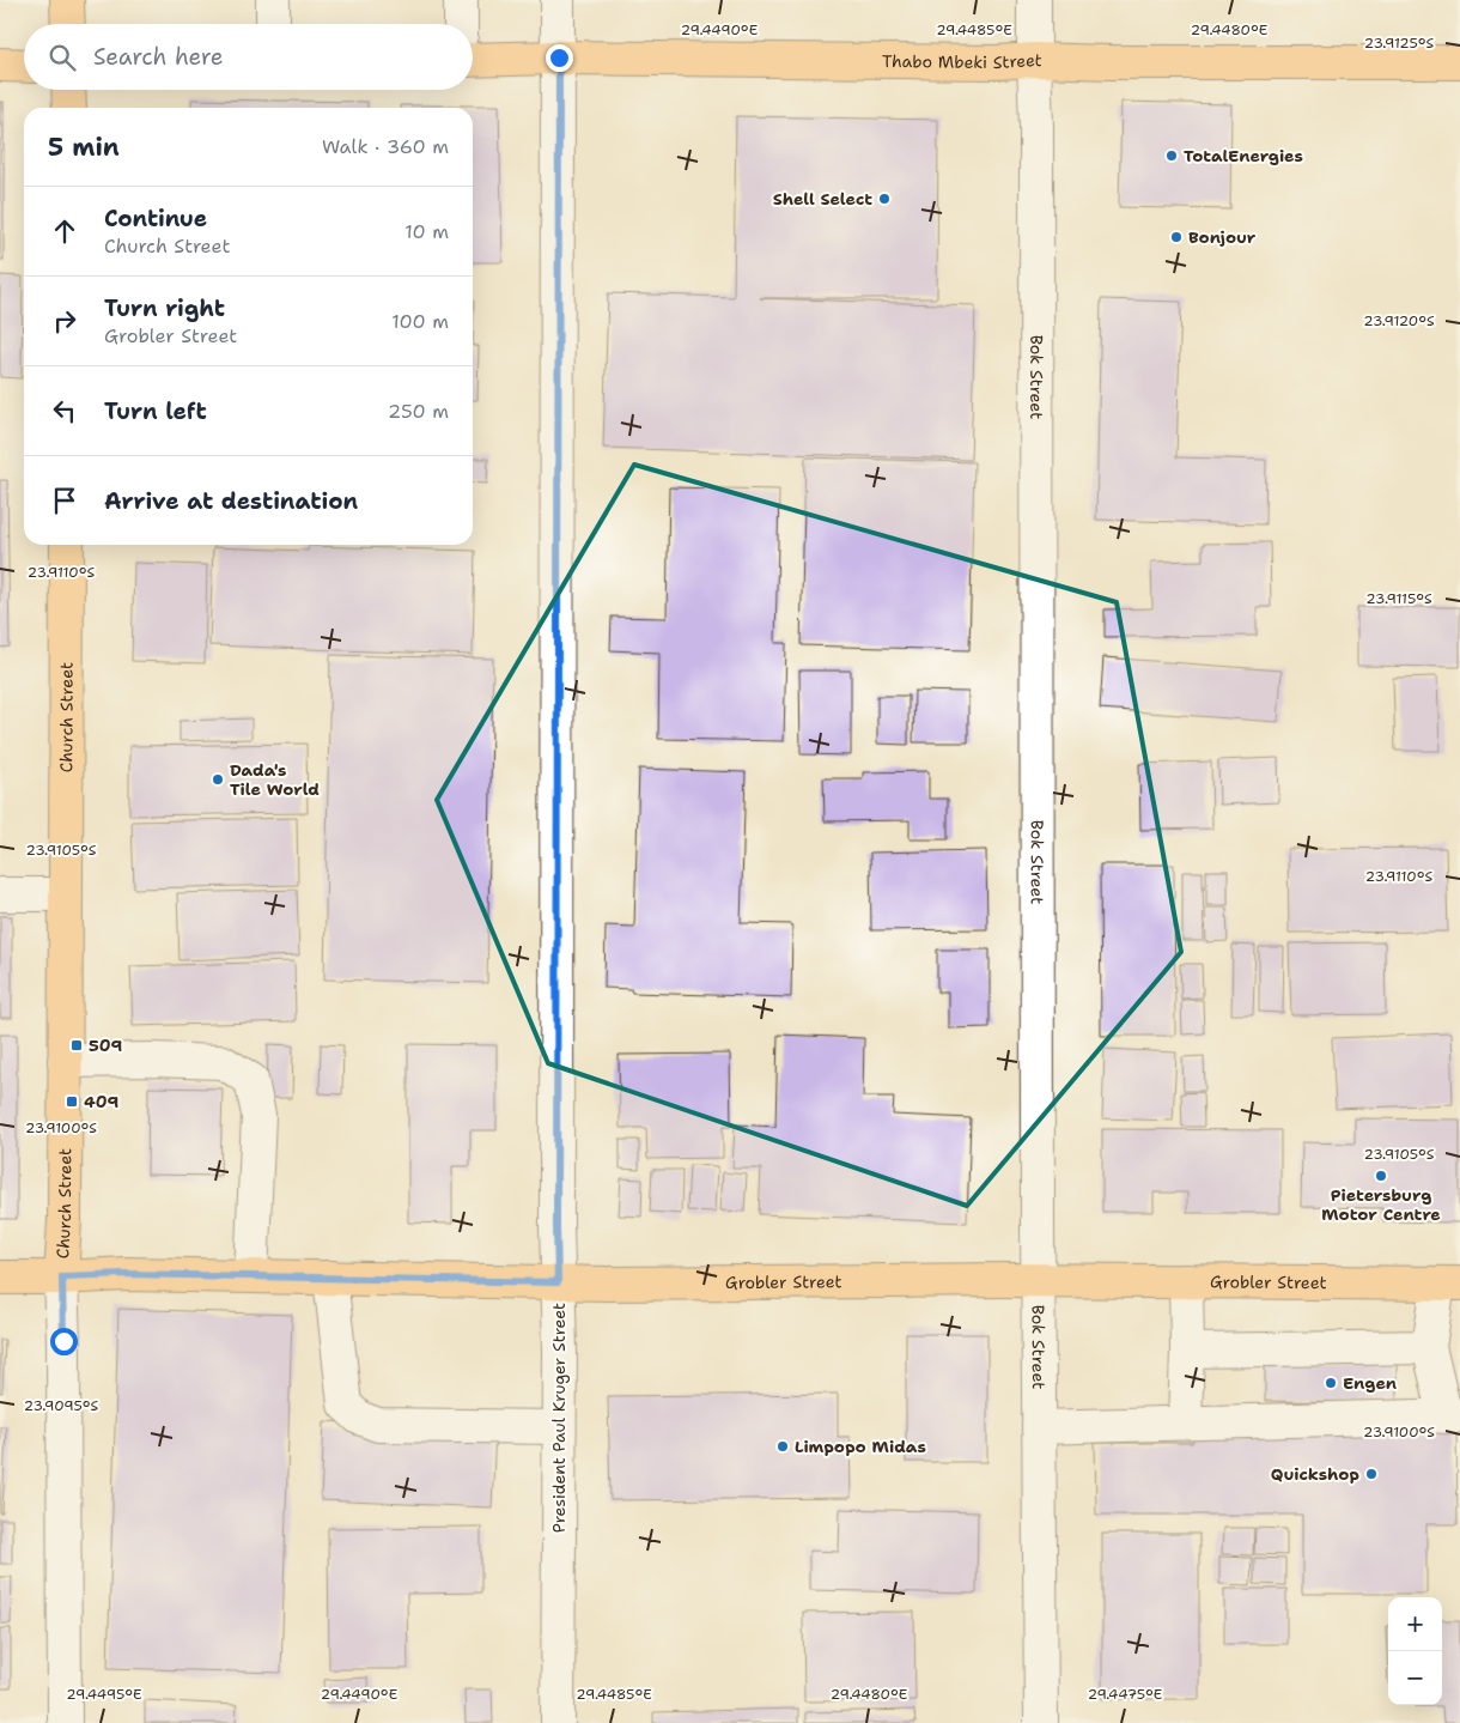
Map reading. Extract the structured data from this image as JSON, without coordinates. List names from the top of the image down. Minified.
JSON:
{"streets":{"main road":["Thabo Mbeki Street","Church Street","Grobler Street"],"street":["Bok Street","President Paul Kruger Street"]},"crossings":[["Thabo Mbeki Street","Bok Street"],["Thabo Mbeki Street","President Paul Kruger Street"],["Bok Street","Grobler Street"],["Church Street","Grobler Street"],["Grobler Street","President Paul Kruger Street"]],"places":{"other":["TotalEnergies","Shell Select","Bonjour","Dada's Tile World","Pietersburg Motor Centre","Engen","Limpopo Midas","Quickshop"],"transit":["509","409"]},"page":{"search":"Search here","heading":["5 min","Walk · 360 m"],"list":[["Continue","Church Street","10 m"],["Turn right","Grobler Street","100 m"],["Turn left","250 m"],"Arrive at destination"],"map_buttons":["+","−"]},"coordinates":["29.4490°E","29.4485°E","29.4480°E","23.9125°S","23.9120°S","23.9110°S","23.9115°S","23.9105°S","23.9100°S","23.9095°S","29.4495°E","29.4475°E"]}
